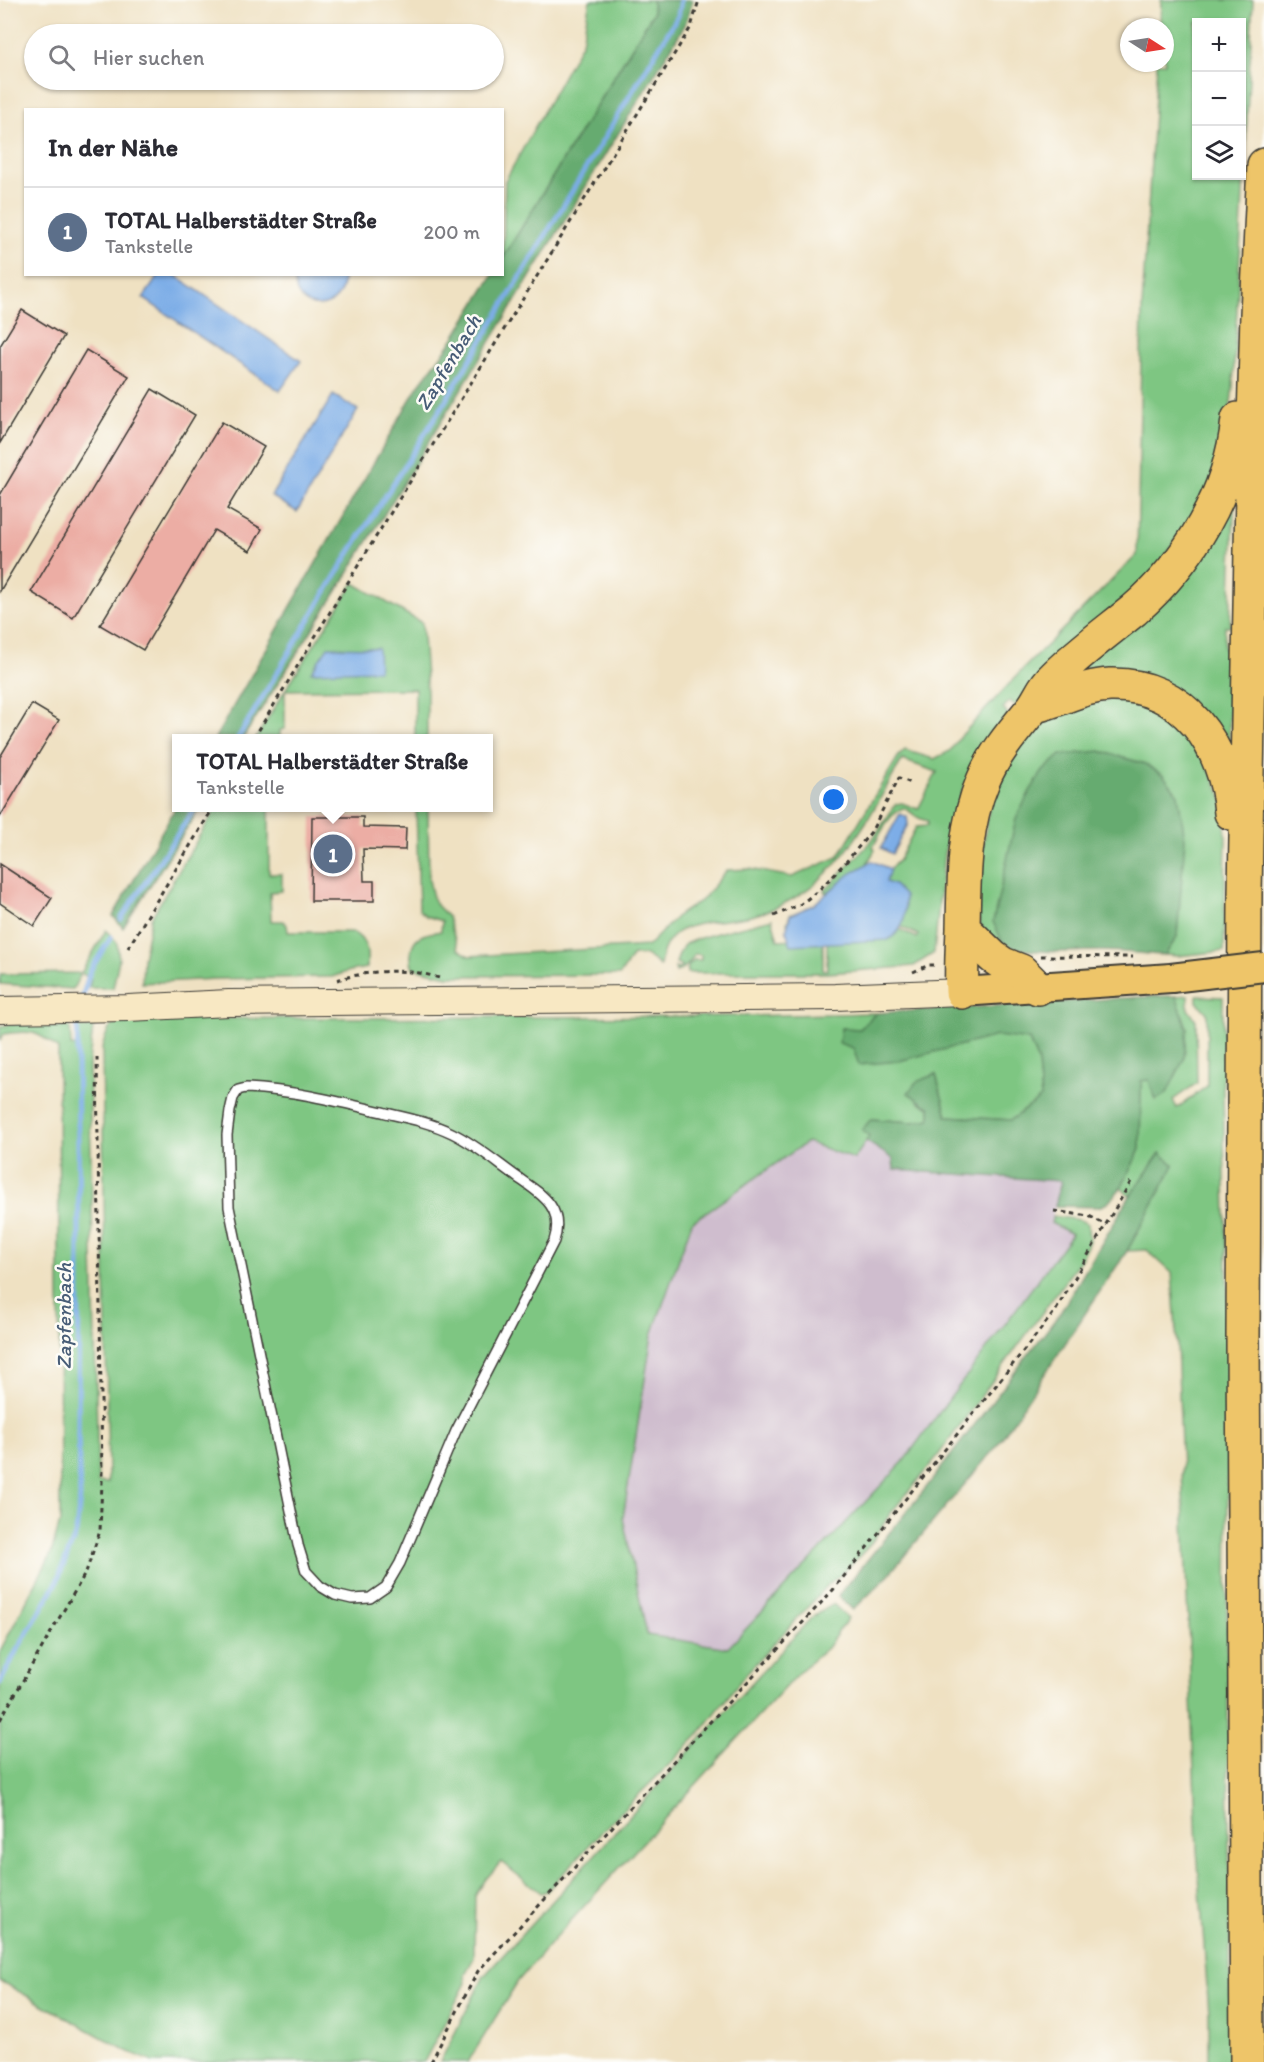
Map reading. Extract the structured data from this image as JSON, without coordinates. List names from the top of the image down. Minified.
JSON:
{"water":["Zapfenbach"],"north":"right","page":{"map_buttons":["+","−"],"search":"Hier suchen","heading":"In der Nähe","list":[{"mark":"1","name":"TOTAL Halberstädter Straße","note":"Tankstelle","value":"200 m"}],"popup":["TOTAL Halberstädter Straße","Tankstelle"],"pins":"1"}}
